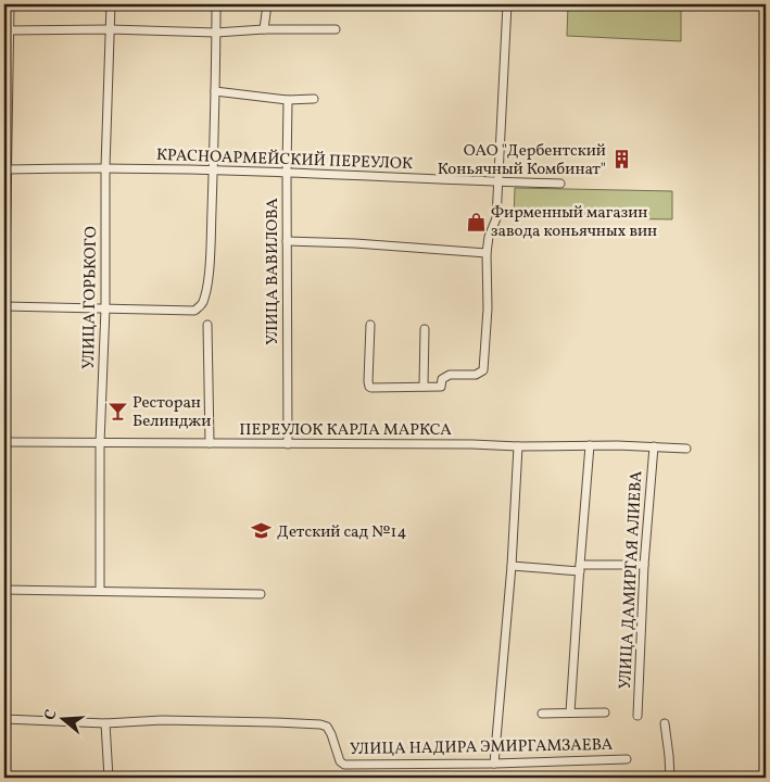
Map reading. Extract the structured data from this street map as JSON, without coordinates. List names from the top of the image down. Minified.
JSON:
{"streets":{"street":["КРАСНОАРМЕЙСКИЙ ПЕРЕУЛОК","УЛИЦА ВАВИЛОВА","УЛИЦА ГОРЬКОГО","ПЕРЕУЛОК КАРЛА МАРКСА","УЛИЦА ДАМИРГАЯ АЛИЕВА","УЛИЦА НАДИРА ЭМИРГАМЗАЕВА"]},"crossings":[["КРАСНОАРМЕЙСКИЙ ПЕРЕУЛОК","УЛИЦА ВАВИЛОВА"],["КРАСНОАРМЕЙСКИЙ ПЕРЕУЛОК","УЛИЦА ГОРЬКОГО"],["УЛИЦА ВАВИЛОВА","ПЕРЕУЛОК КАРЛА МАРКСА"],["УЛИЦА ГОРЬКОГО","ПЕРЕУЛОК КАРЛА МАРКСА"],["ПЕРЕУЛОК КАРЛА МАРКСА","УЛИЦА ДАМИРГАЯ АЛИЕВА"]],"places":{"building":["ОАО \"Дербентский Коньячный Комбинат\""],"shop":["Фирменный магазин завода коньячных вин"],"bar":["Ресторан Белинджи"],"school or university":["Детский сад №14"]},"north":"left"}
